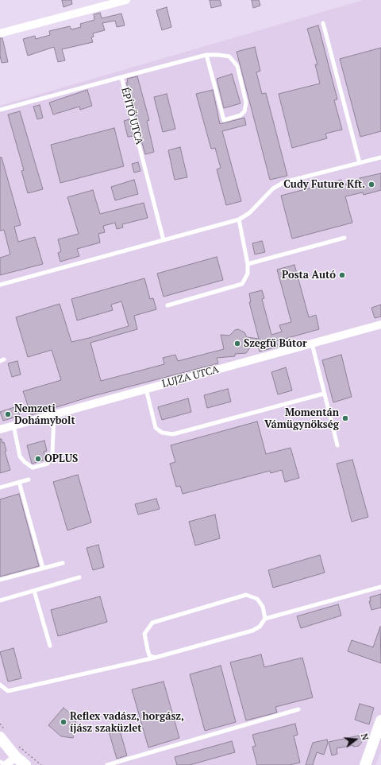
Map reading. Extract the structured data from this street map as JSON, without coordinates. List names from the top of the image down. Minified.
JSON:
{"streets":{"street":["LUJZA UTCA"],"lane":["ÉPÍTŐ UTCA"]},"places":["Cudy Future Kft.","Posta Autó","Szegfű Bútor","Nemzeti Dohámybolt","Momentán Vámügynökség","OPLUS","Reflex vadász, horgász, íjász szaküzlet"],"north":"right"}
